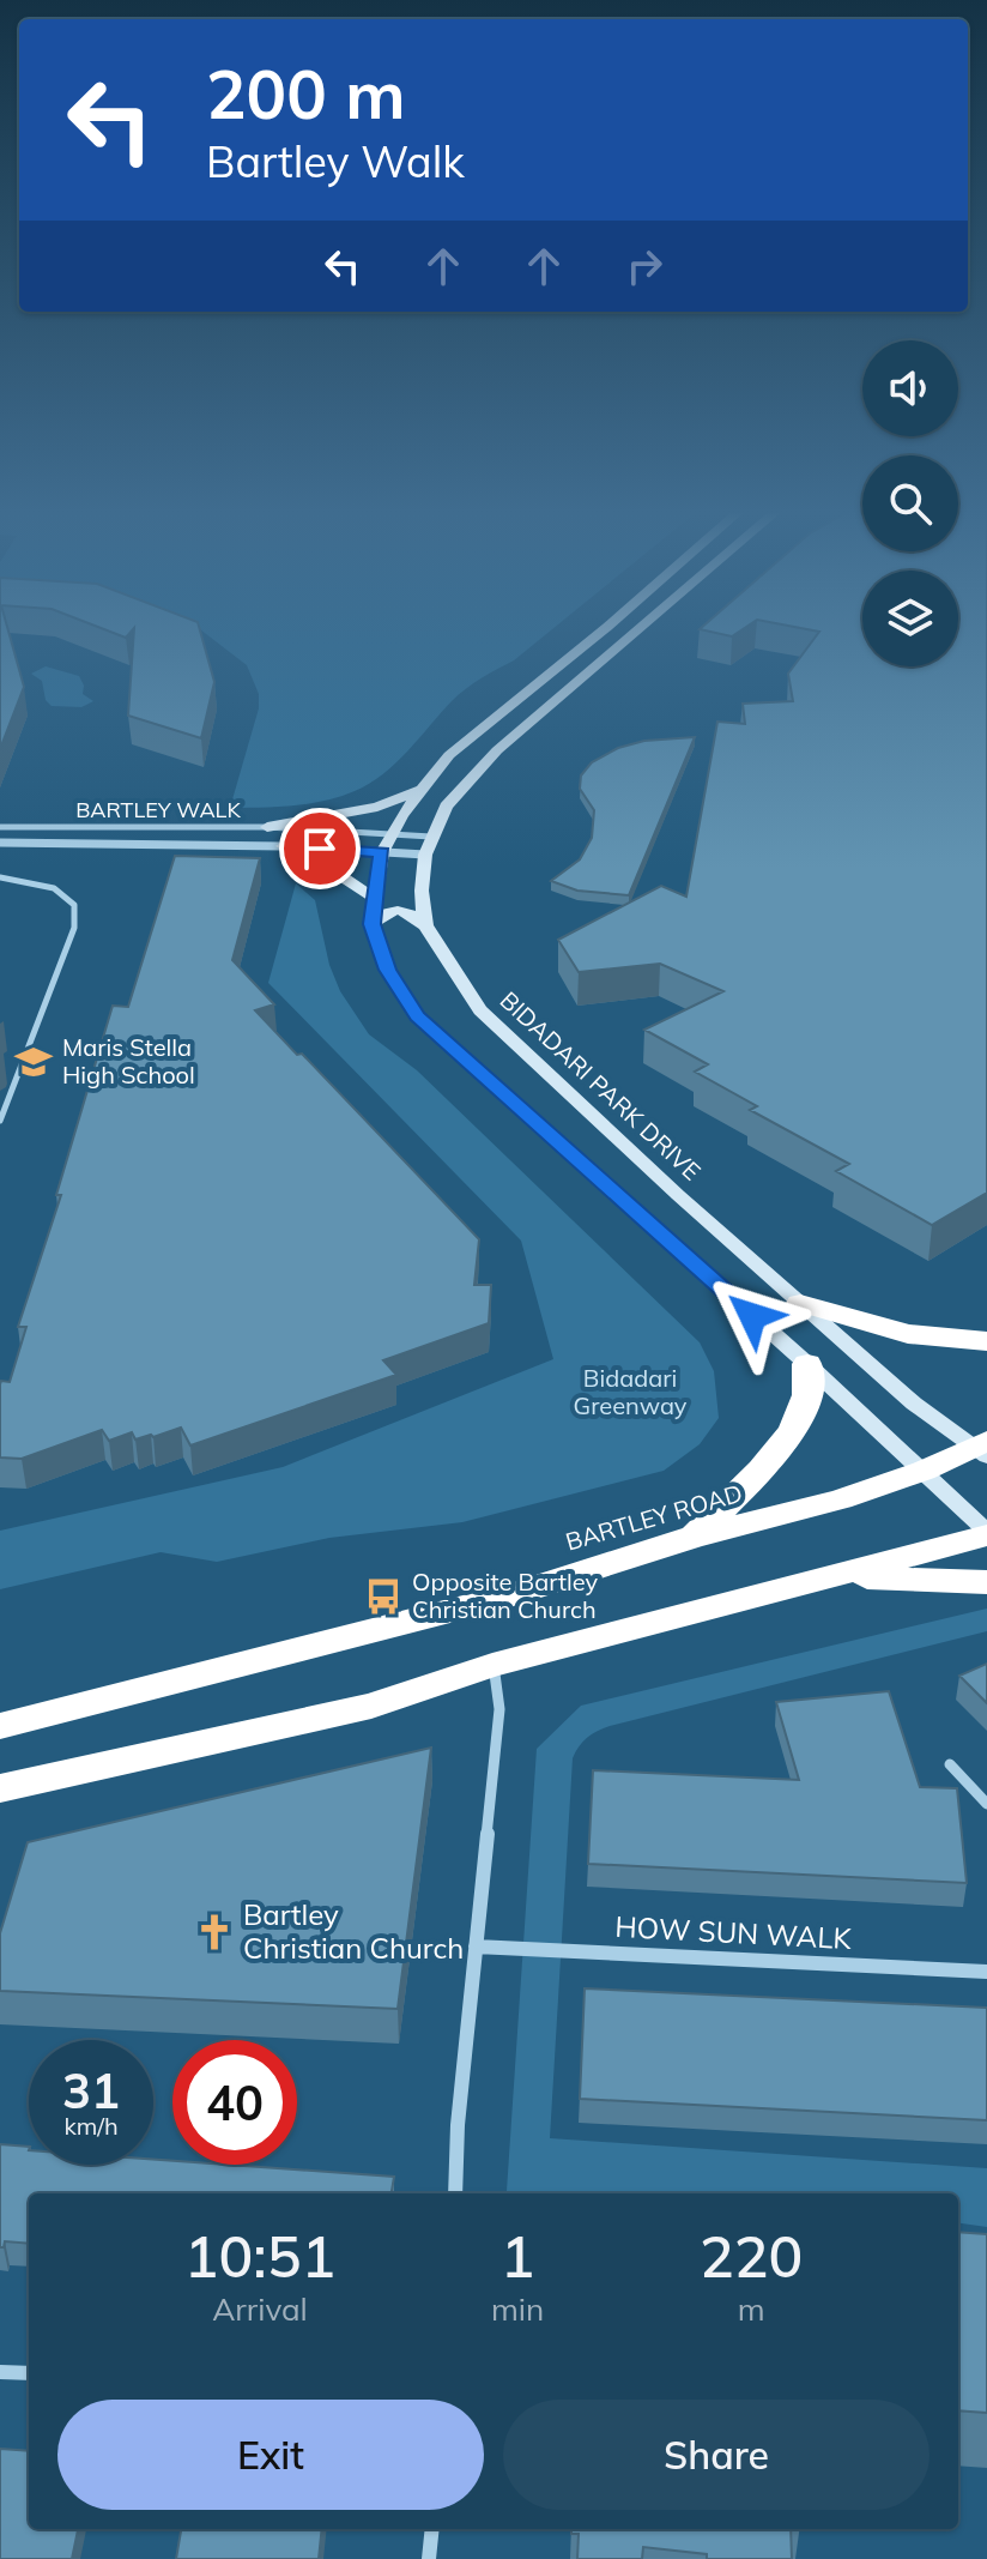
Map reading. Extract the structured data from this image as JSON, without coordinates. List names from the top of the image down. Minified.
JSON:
{"streets":{"highway":["BARTLEY ROAD"],"street":["BARTLEY WALK","BIDADARI PARK DRIVE","HOW SUN WALK"]},"crossings":[["BIDADARI PARK DRIVE","BARTLEY ROAD"]],"parks":["Bidadari Greenway"],"places":{"school or university":["Maris Stella High School"],"bus stop":["Opposite Bartley Christian Church"],"church":["Bartley Christian Church"]},"page":{"turn":["200 m","Bartley Walk"],"speed":"31 km/h","limit":"40","eta":["10:51","Arrival","1","min","220","m"],"buttons":["Exit","Share"]}}
